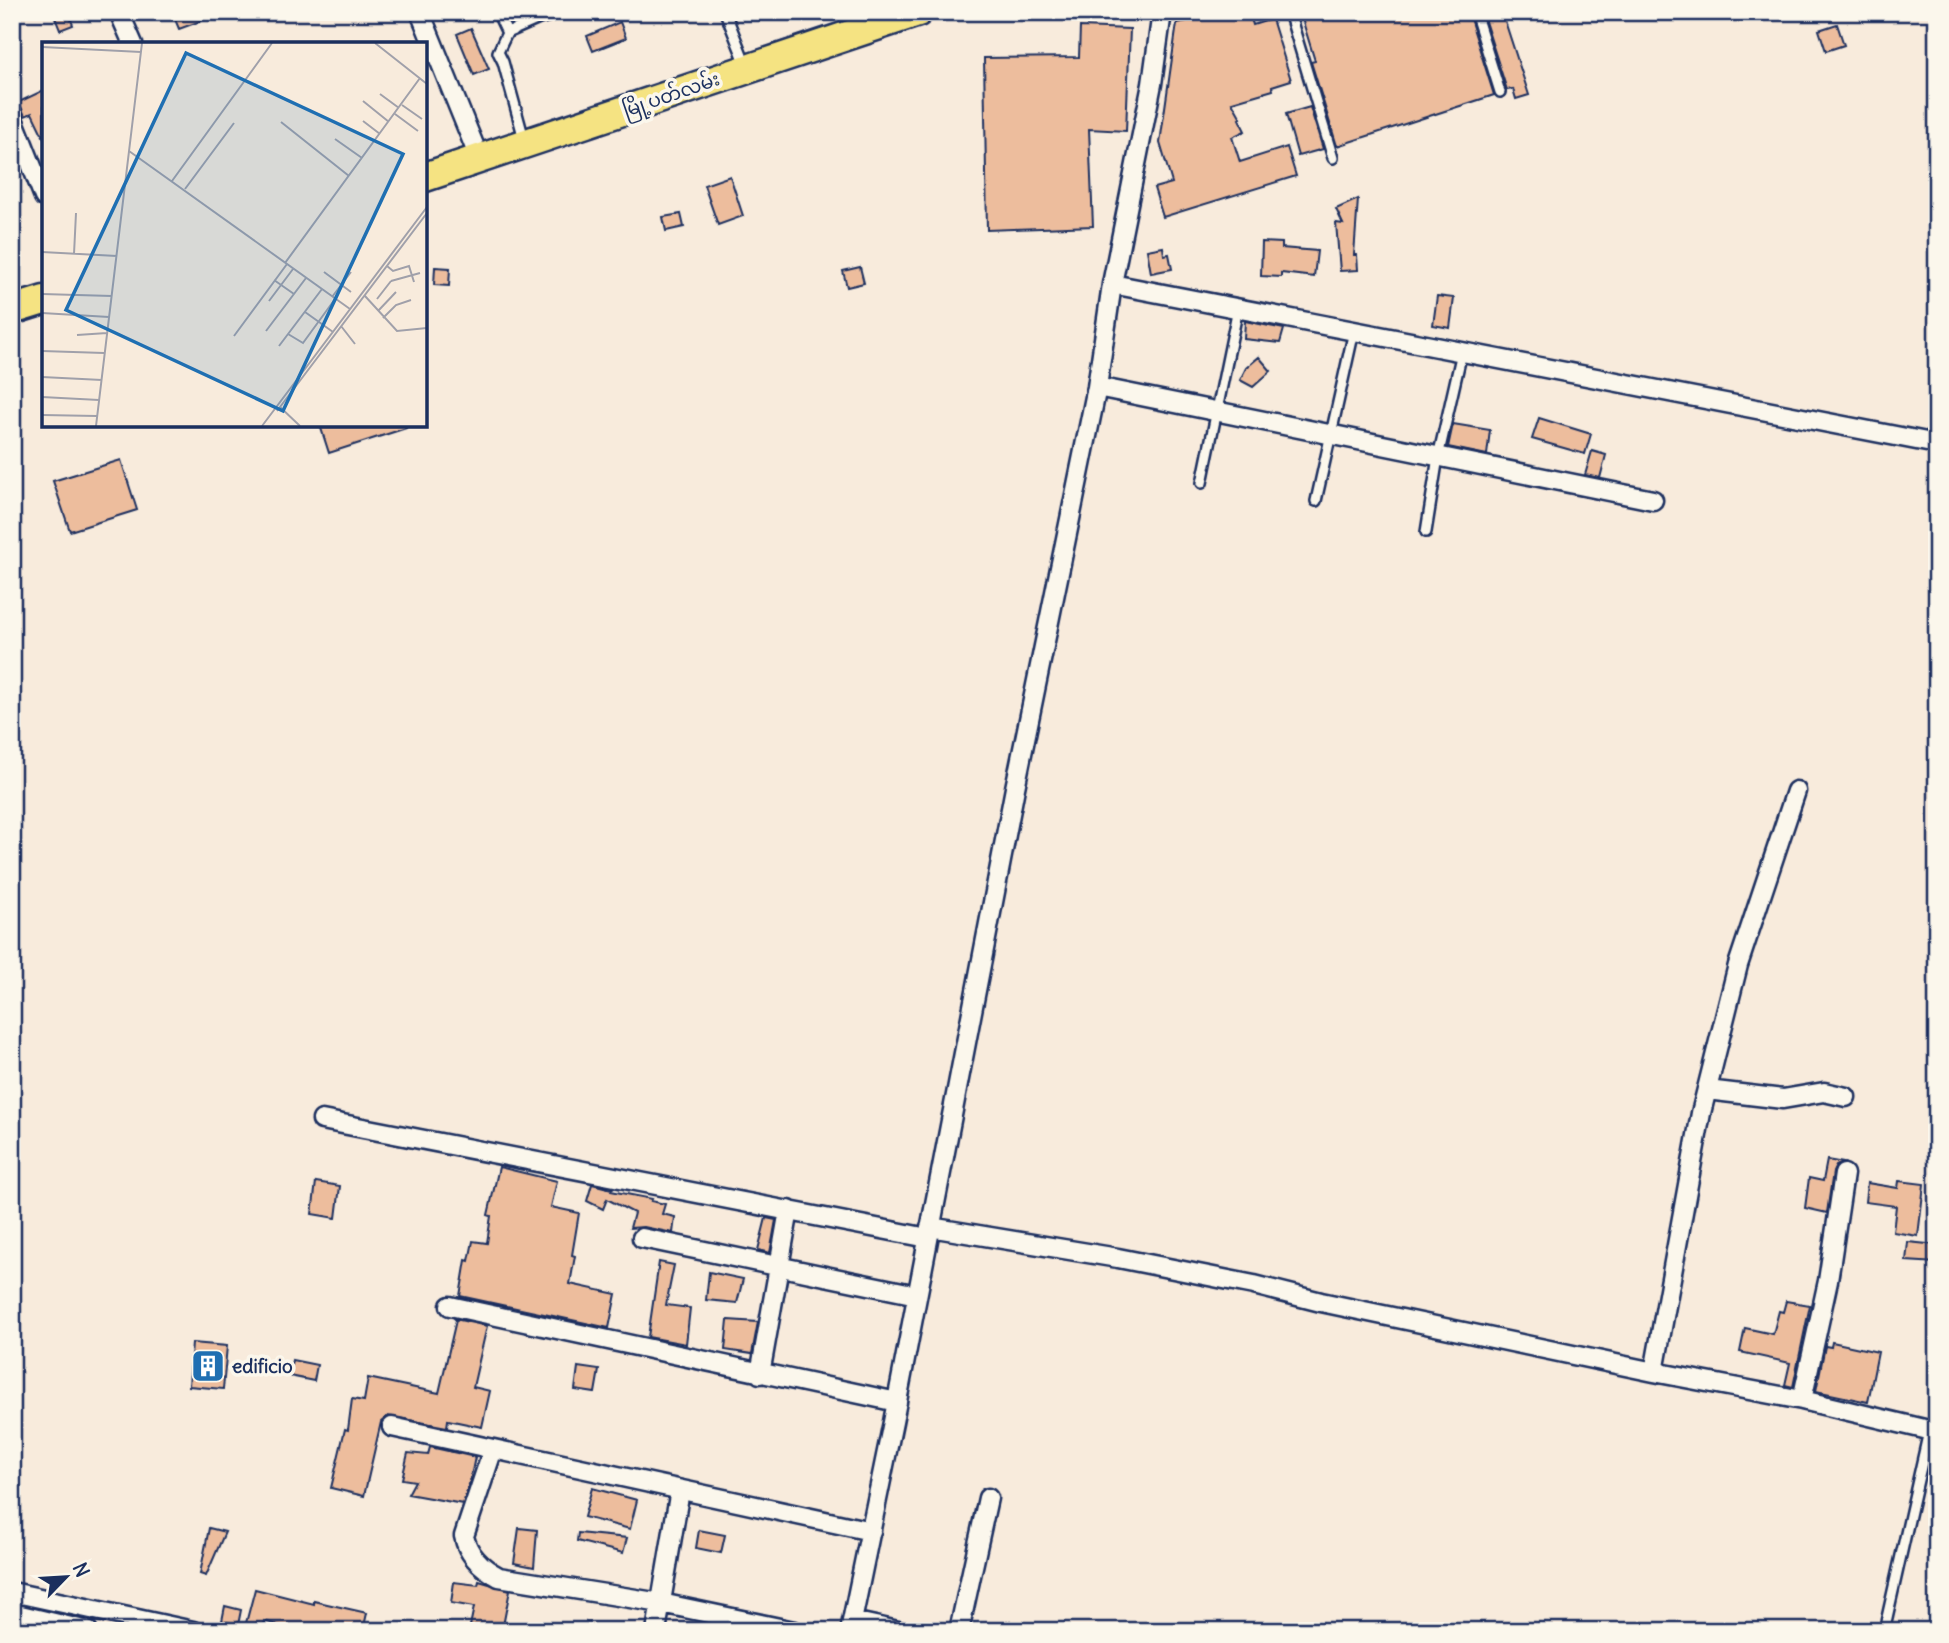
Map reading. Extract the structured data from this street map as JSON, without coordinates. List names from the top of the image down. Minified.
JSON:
{"streets":{"main road":["မြို့ပတ်လမ်း"]},"places":{"building":["edificio"]},"north":"top right"}
